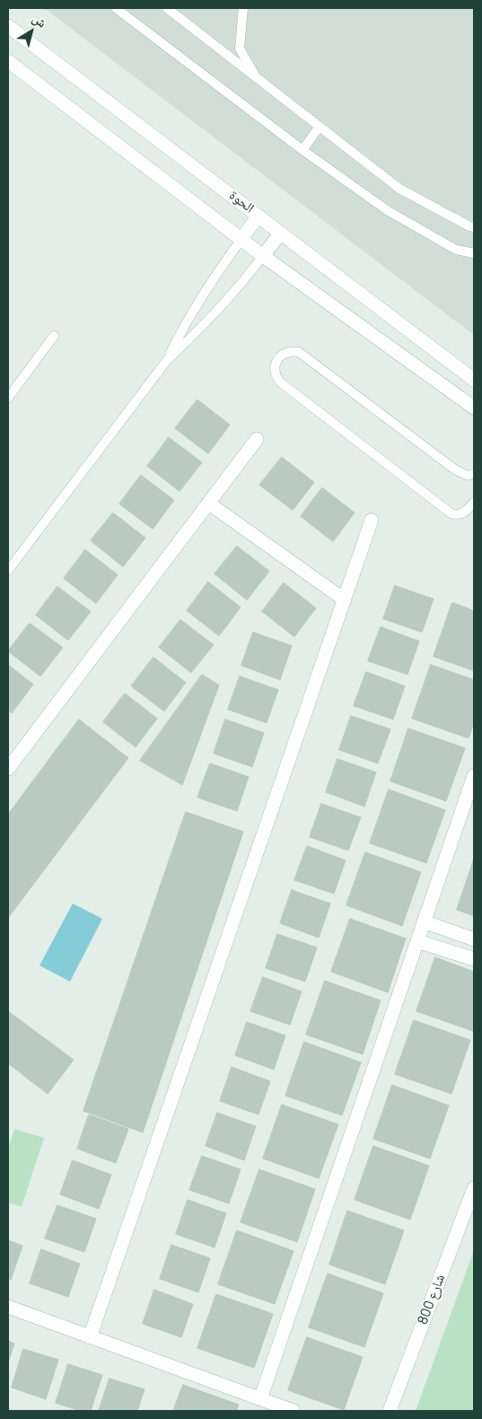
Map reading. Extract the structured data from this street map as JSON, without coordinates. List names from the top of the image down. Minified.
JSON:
{"streets":{"street":["الحوة","شارع 800"]},"north":"top right"}
